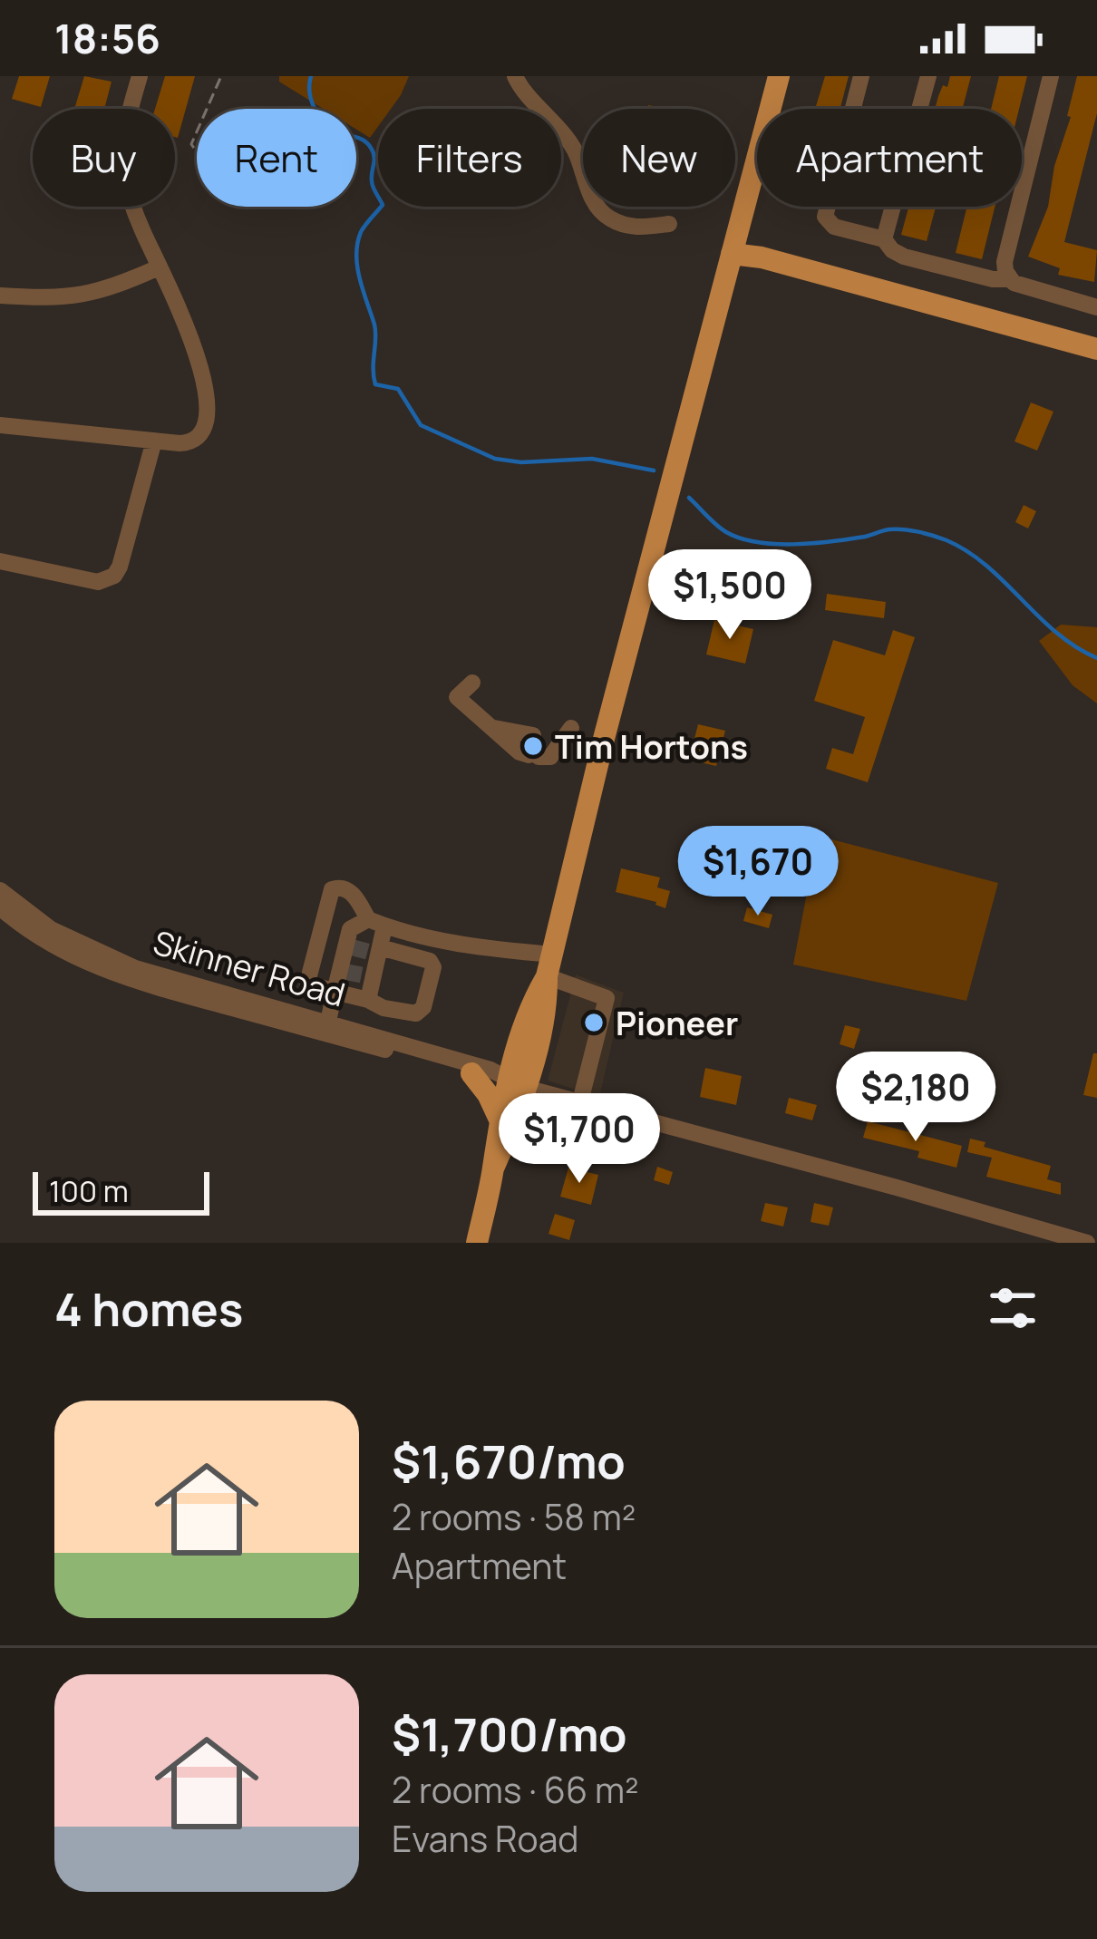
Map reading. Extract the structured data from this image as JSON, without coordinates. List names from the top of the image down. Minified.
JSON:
{"streets":{"street":["Skinner Road"]},"places":["Tim Hortons","Pioneer"],"scale_bar":"100 m","page":{"status":"18:56","chip":["Buy","Rent","Filters","New","Apartment"],"price":["$1,500","$1,670","$2,180","$1,700"],"scale":"100 m","heading":"4 homes","list":[{"name":"$1,670/mo","note":"2 rooms · 58 m² · Apartment"},{"name":"$1,700/mo","note":"2 rooms · 66 m² · Evans Road"}]}}
